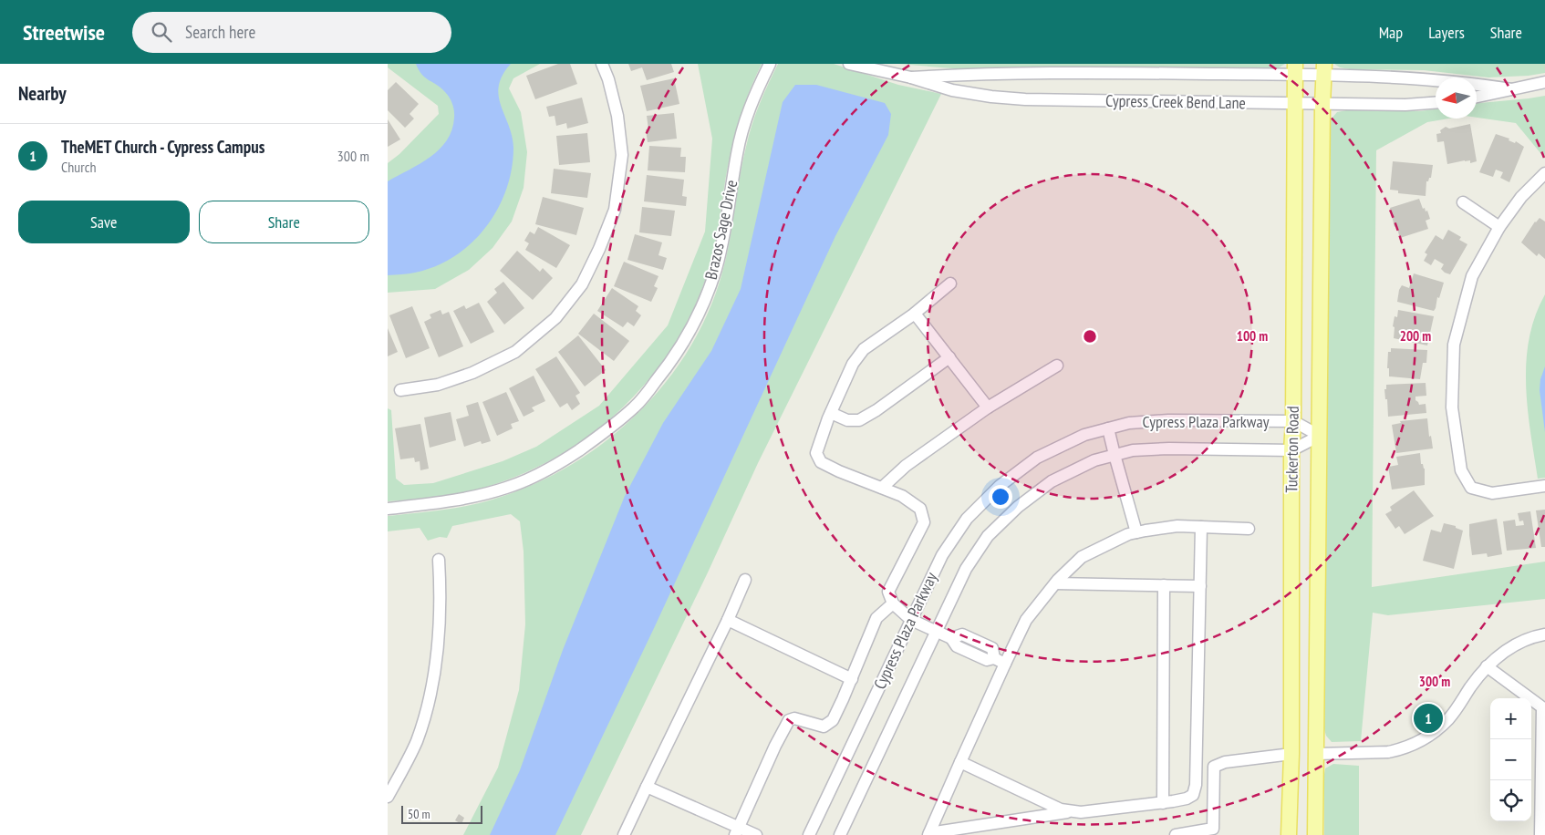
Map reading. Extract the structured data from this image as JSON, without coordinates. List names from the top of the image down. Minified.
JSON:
{"streets":{"main road":["Tuckerton Road"],"street":["Cypress Creek Bend Lane","Brazos Sage Drive","Cypress Plaza Parkway"]},"crossings":[["Cypress Creek Bend Lane","Tuckerton Road"],["Cypress Plaza Parkway","Tuckerton Road"]],"scale_bar":"50 m","north":"left","page":{"header":"Streetwise","search":"Search here","nav":["Map","Layers","Share"],"heading":"Nearby","list":[{"mark":"1","name":"TheMET Church - Cypress Campus","note":"Church","value":"300 m"}],"buttons":["Save","Share"],"map_buttons":["+","−"],"pins":"1","scale":"50 m"},"rings":["100 m","200 m","300 m"]}
